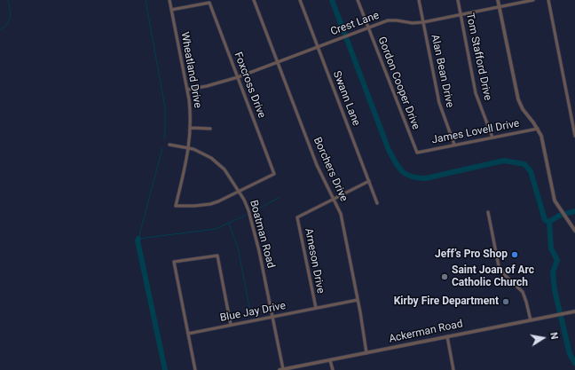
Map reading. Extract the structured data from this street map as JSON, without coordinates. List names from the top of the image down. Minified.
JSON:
{"streets":{"street":["Crest Lane","Tom Stafford Drive","Wheatland Drive","Alan Bean Drive","Gordon Cooper Drive","Foxcross Drive","Swann Lane","James Lovell Drive","Borchers Drive","Boatman Road","Arneson Drive","Blue Jay Drive","Ackerman Road"]},"crossings":[["Crest Lane","Tom Stafford Drive"],["Crest Lane","Wheatland Drive"],["Crest Lane","Alan Bean Drive"],["Crest Lane","Gordon Cooper Drive"],["Crest Lane","Foxcross Drive"],["Crest Lane","Swann Lane"],["Crest Lane","Borchers Drive"],["Tom Stafford Drive","James Lovell Drive"],["Wheatland Drive","Foxcross Drive"],["Wheatland Drive","Boatman Road"],["Alan Bean Drive","James Lovell Drive"],["Gordon Cooper Drive","James Lovell Drive"],["Foxcross Drive","Boatman Road"],["Borchers Drive","Arneson Drive"],["Borchers Drive","Blue Jay Drive"],["Borchers Drive","Ackerman Road"],["Boatman Road","Blue Jay Drive"],["Boatman Road","Ackerman Road"],["Arneson Drive","Blue Jay Drive"]],"places":["Jeff’s Pro Shop","Saint Joan of Arc Catholic Church","Kirby Fire Department"],"north":"right"}
